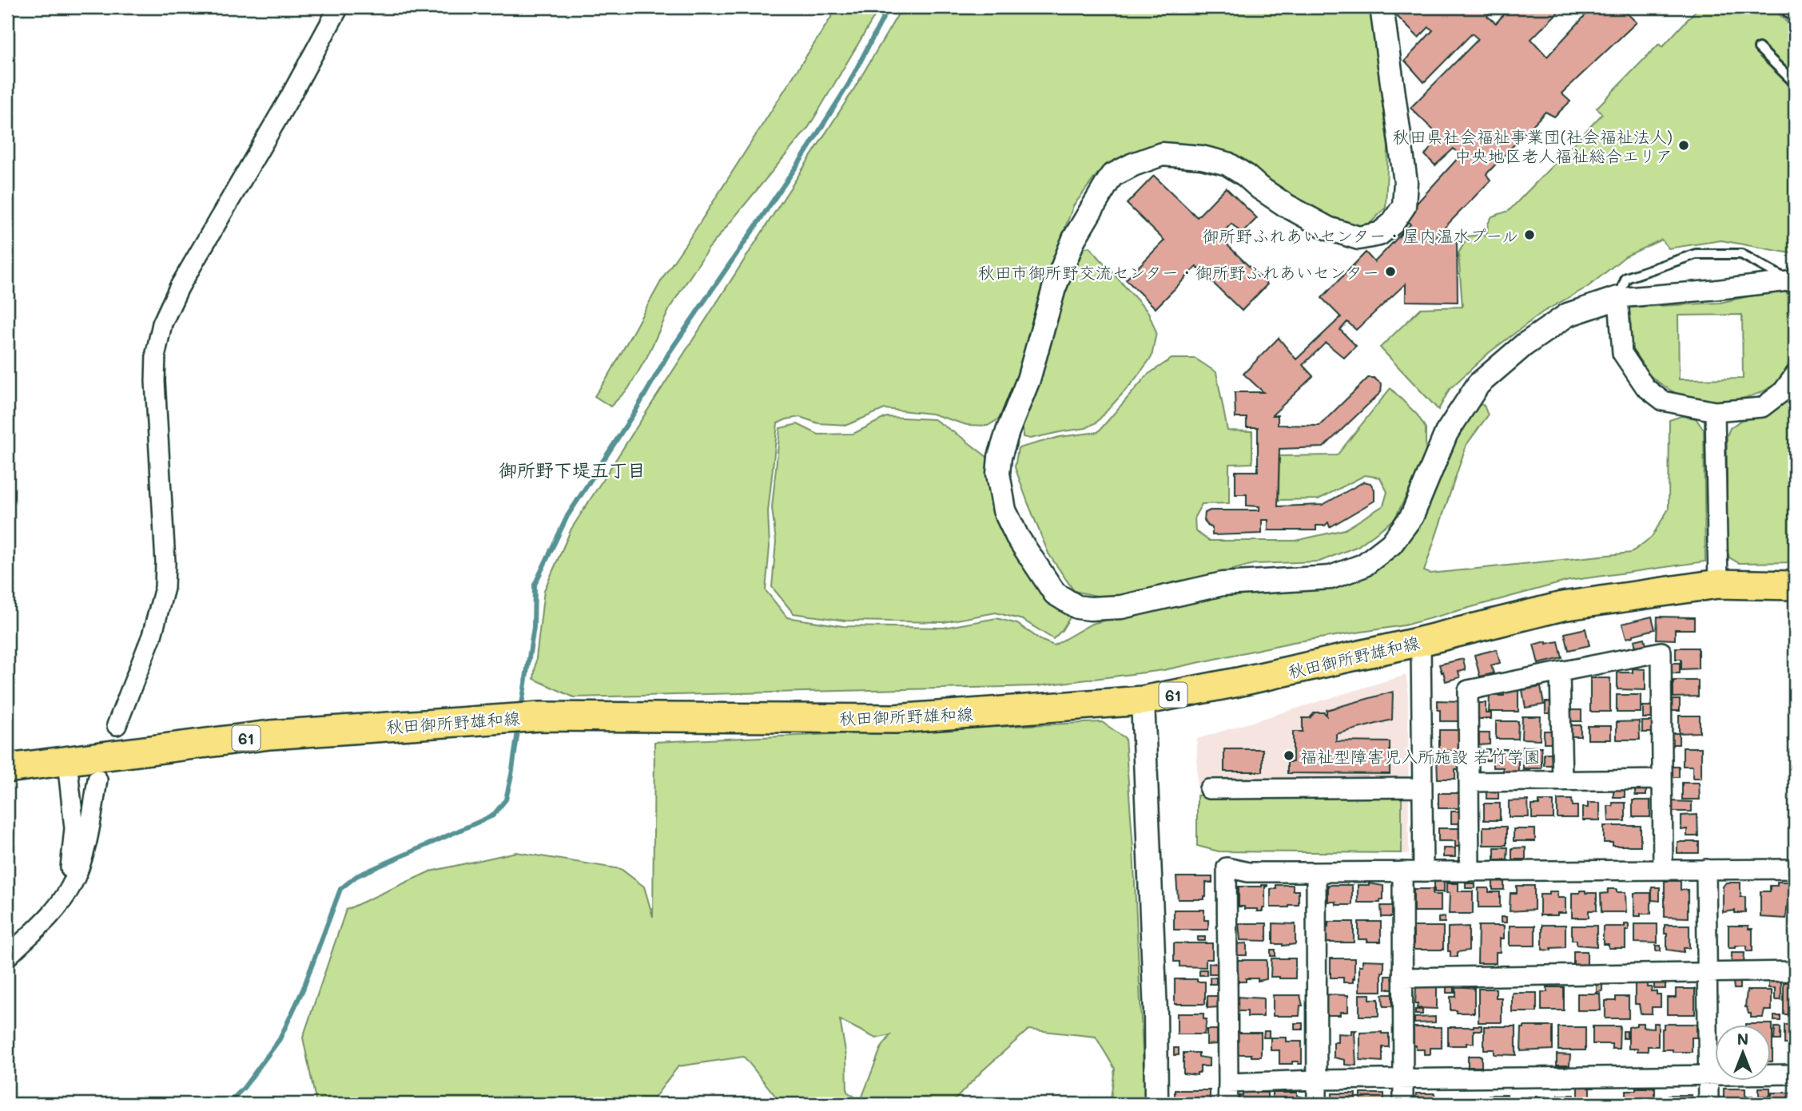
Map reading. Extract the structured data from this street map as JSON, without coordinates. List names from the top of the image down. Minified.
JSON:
{"streets":{"main road":["秋田御所野雄和線","61"]},"districts":["御所野下堤五丁目"],"places":["秋田県社会福祉事業団(社会福祉法人) 中央地区老人福祉総合エリア","御所野ふれあいセンター・屋内温水プール","秋田市御所野交流センター・御所野ふれあいセンター","福祉型障害児入所施設 若竹学園"],"north":"top"}
